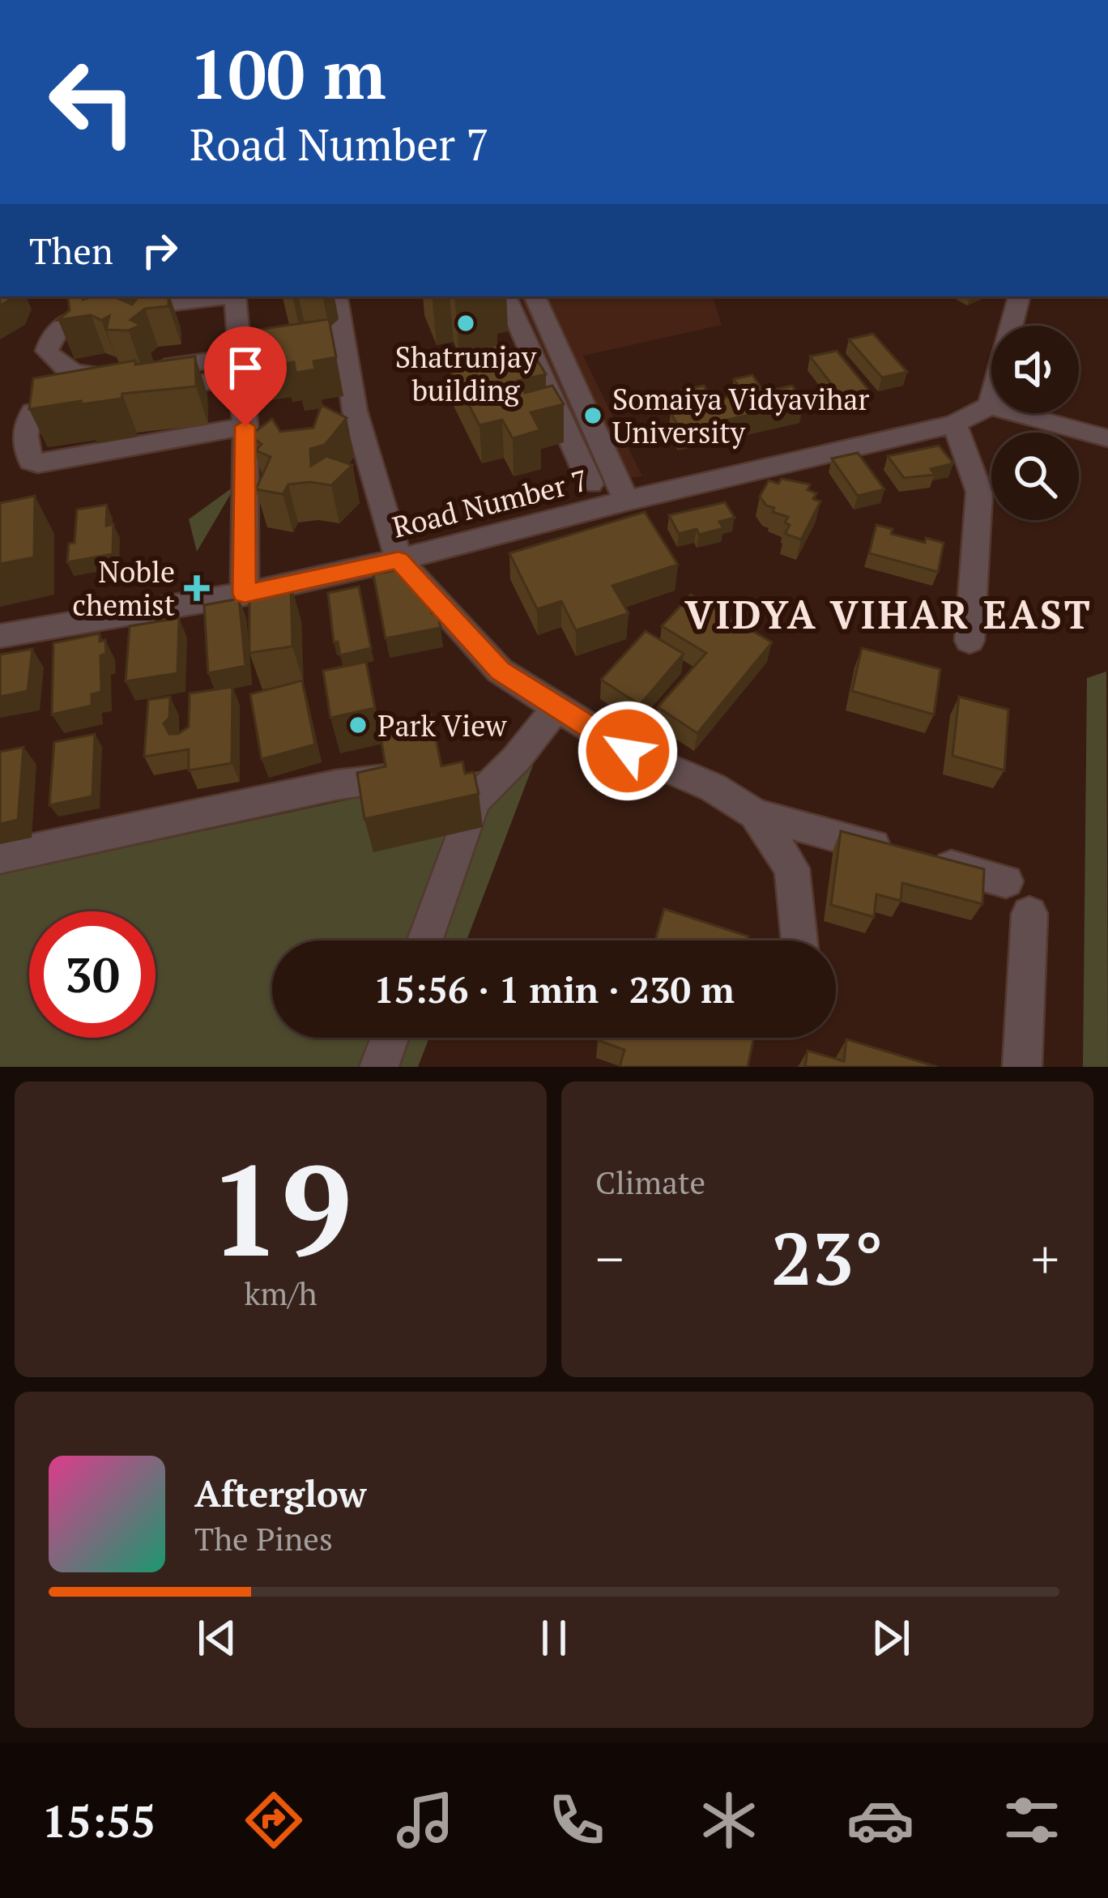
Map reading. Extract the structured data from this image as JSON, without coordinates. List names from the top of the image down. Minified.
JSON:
{"streets":{"street":["Road Number 7"]},"districts":["VIDYA VIHAR EAST"],"places":{"other":["Shatrunjay building","Somaiya Vidyavihar University","Park View"],"health":["Noble chemist"]},"page":{"turn":["100 m","Road Number 7"],"then":"Then","limit":"30","trip":"15:56 · 1 min · 230 m","tile":[["19","km/h"],"Climate"],"heat":["−","23°","+"],"song":["Afterglow","The Pines"],"tabs":"15:55"}}
